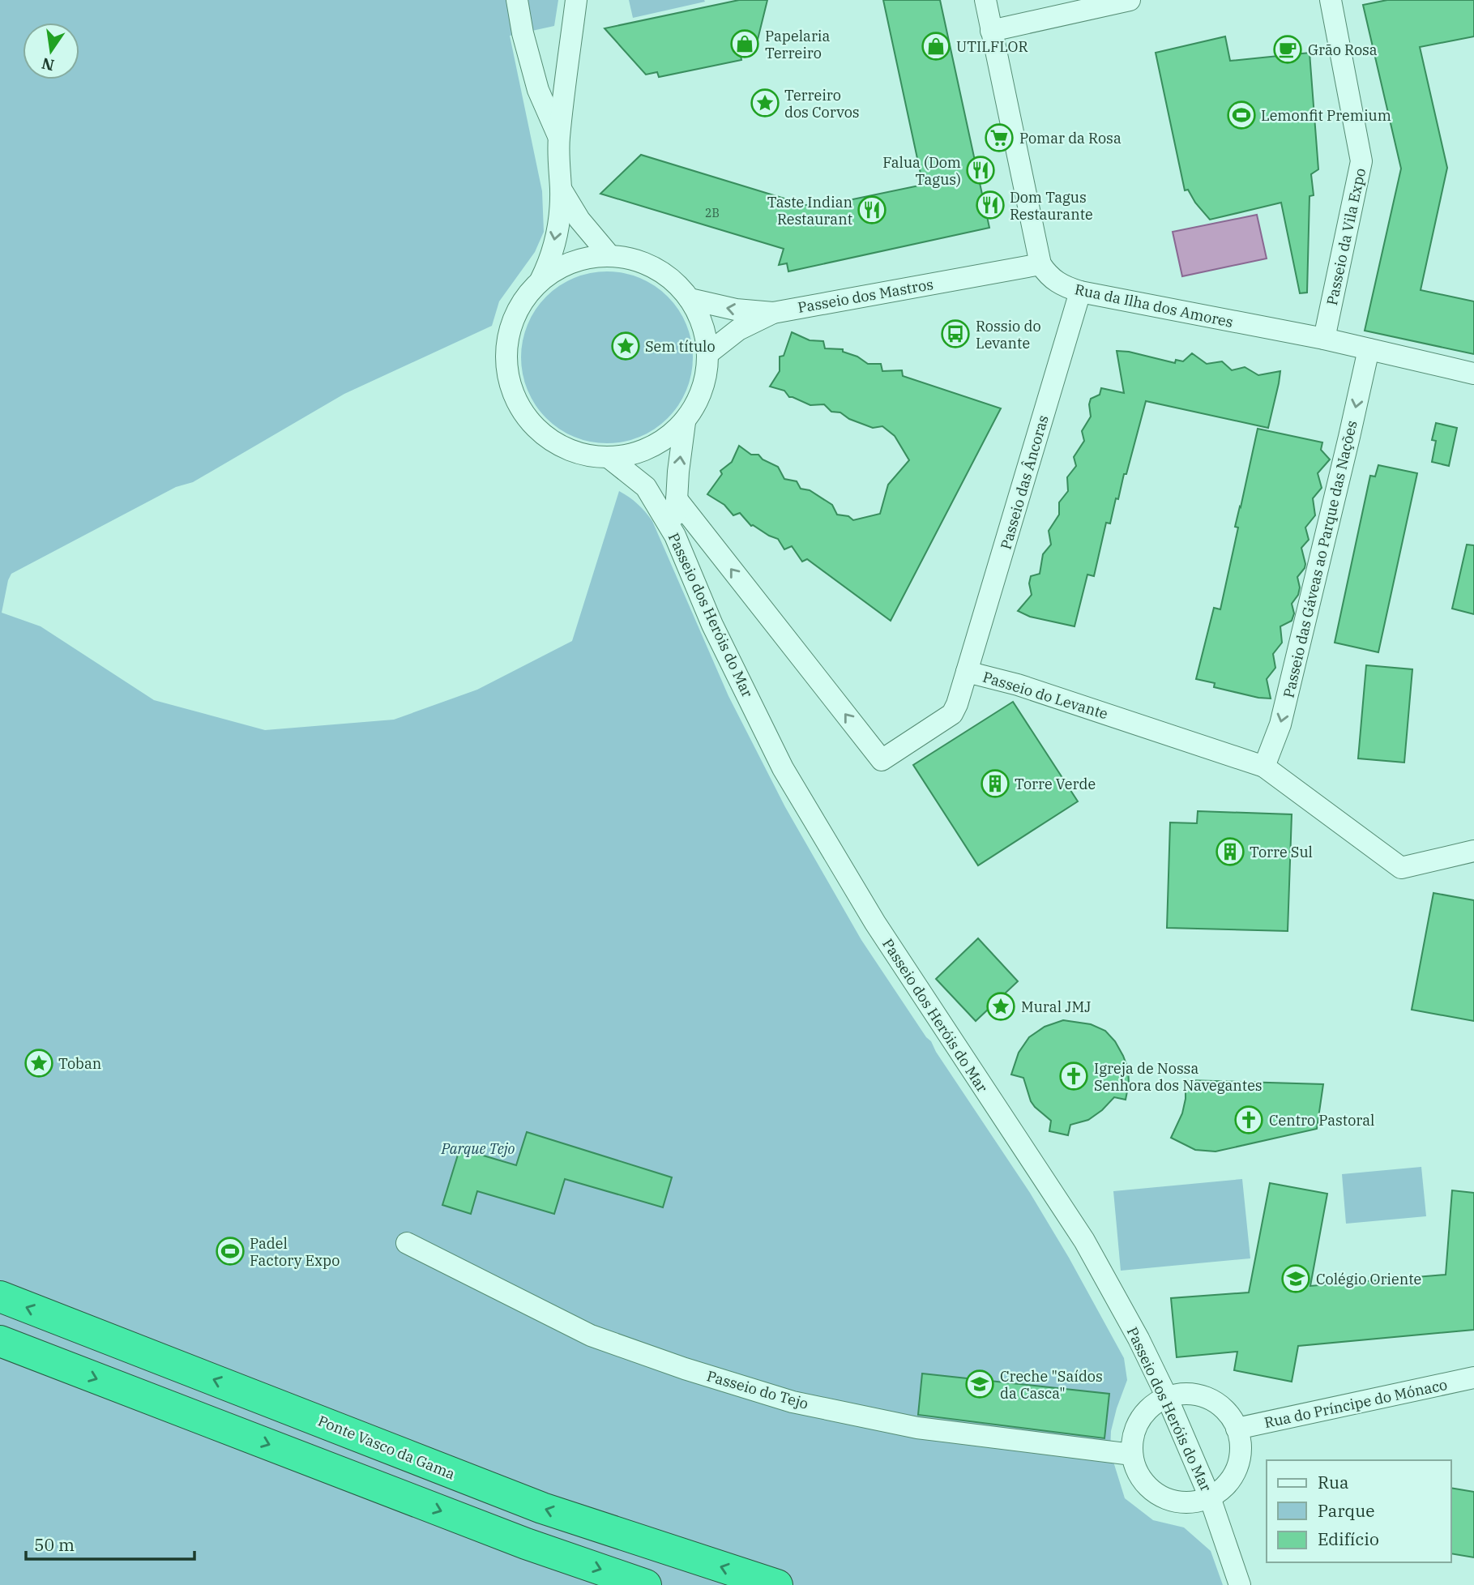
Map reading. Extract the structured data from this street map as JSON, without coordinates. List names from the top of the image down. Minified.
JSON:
{"streets":{"highway":["Ponte Vasco da Gama"],"street":["Passeio da Vila Expo","Passeio dos Mastros","Rua da Ilha dos Amores","Passeio das Âncoras","Passeio das Gáveas ao Parque das Nações","Passeio dos Heróis do Mar","Passeio do Levante","Passeio do Tejo","Rua do Príncipe do Mónaco"]},"crossings":[["Passeio da Vila Expo","Rua da Ilha dos Amores"],["Passeio dos Mastros","Rua da Ilha dos Amores"],["Passeio dos Mastros","Passeio dos Heróis do Mar"],["Rua da Ilha dos Amores","Passeio das Âncoras"],["Rua da Ilha dos Amores","Passeio das Gáveas ao Parque das Nações"],["Passeio das Âncoras","Passeio do Levante"],["Passeio das Gáveas ao Parque das Nações","Passeio do Levante"]],"one_way":["Passeio das Gáveas ao Parque das Nações"],"parks":["Parque Tejo"],"places":{"shop":["Papelaria Terreiro","UTILFLOR"],"cafe":["Grão Rosa"],"place":["Terreiro dos Corvos","Sem título","Mural JMJ","Toban"],"sports":["Lemonfit Premium","Padel Factory Expo"],"supermarket":["Pomar da Rosa"],"restaurant":["Falua (Dom Tagus)","Dom Tagus Restaurante","Taste Indian Restaurant"],"bus stop":["Rossio do Levante"],"building":["Torre Verde","Torre Sul"],"church":["Igreja de Nossa Senhora dos Navegantes","Centro Pastoral"],"school or university":["Colégio Oriente","Creche \"Saídos da Casca\""]},"house_numbers":["2B"],"legend":["Rua","Parque","Edifício"],"scale_bar":"50 m","north":"bottom"}
